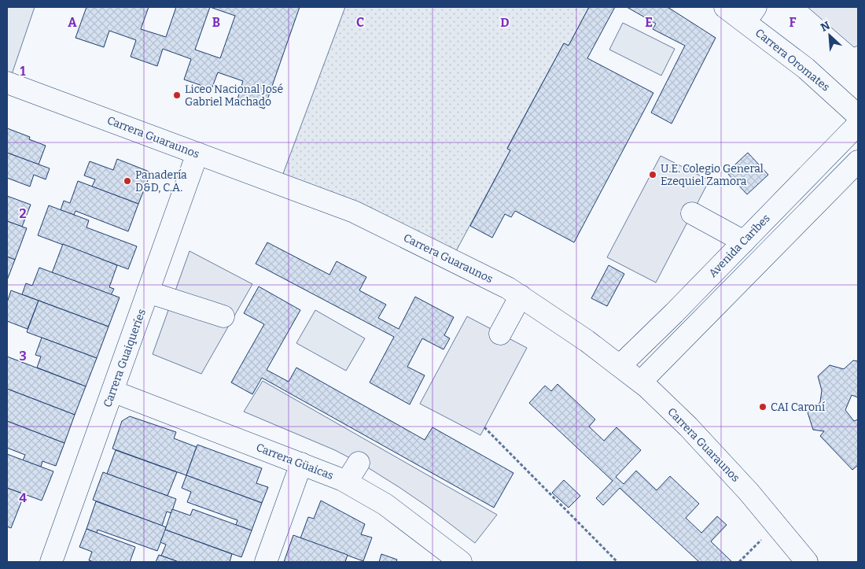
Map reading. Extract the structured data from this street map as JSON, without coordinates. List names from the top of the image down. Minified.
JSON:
{"streets":{"street":["Carrera Oromates","Carrera Guaraunos","Avenida Caribes","Carrera Guaiqueríes","Carrera Güaicas"]},"crossings":[["Carrera Guaraunos","Avenida Caribes"],["Carrera Guaraunos","Carrera Guaiqueríes"],["Carrera Guaiqueríes","Carrera Güaicas"]],"places":["Liceo Nacional José Gabriel Machado","U.E. Colegio General Ezequiel Zamora","Panadería D&D, C.A.","CAI Caroní"],"north":"top left","grid":{"columns":["A","B","C","D","E","F"],"rows":["1","2","3","4"]}}
